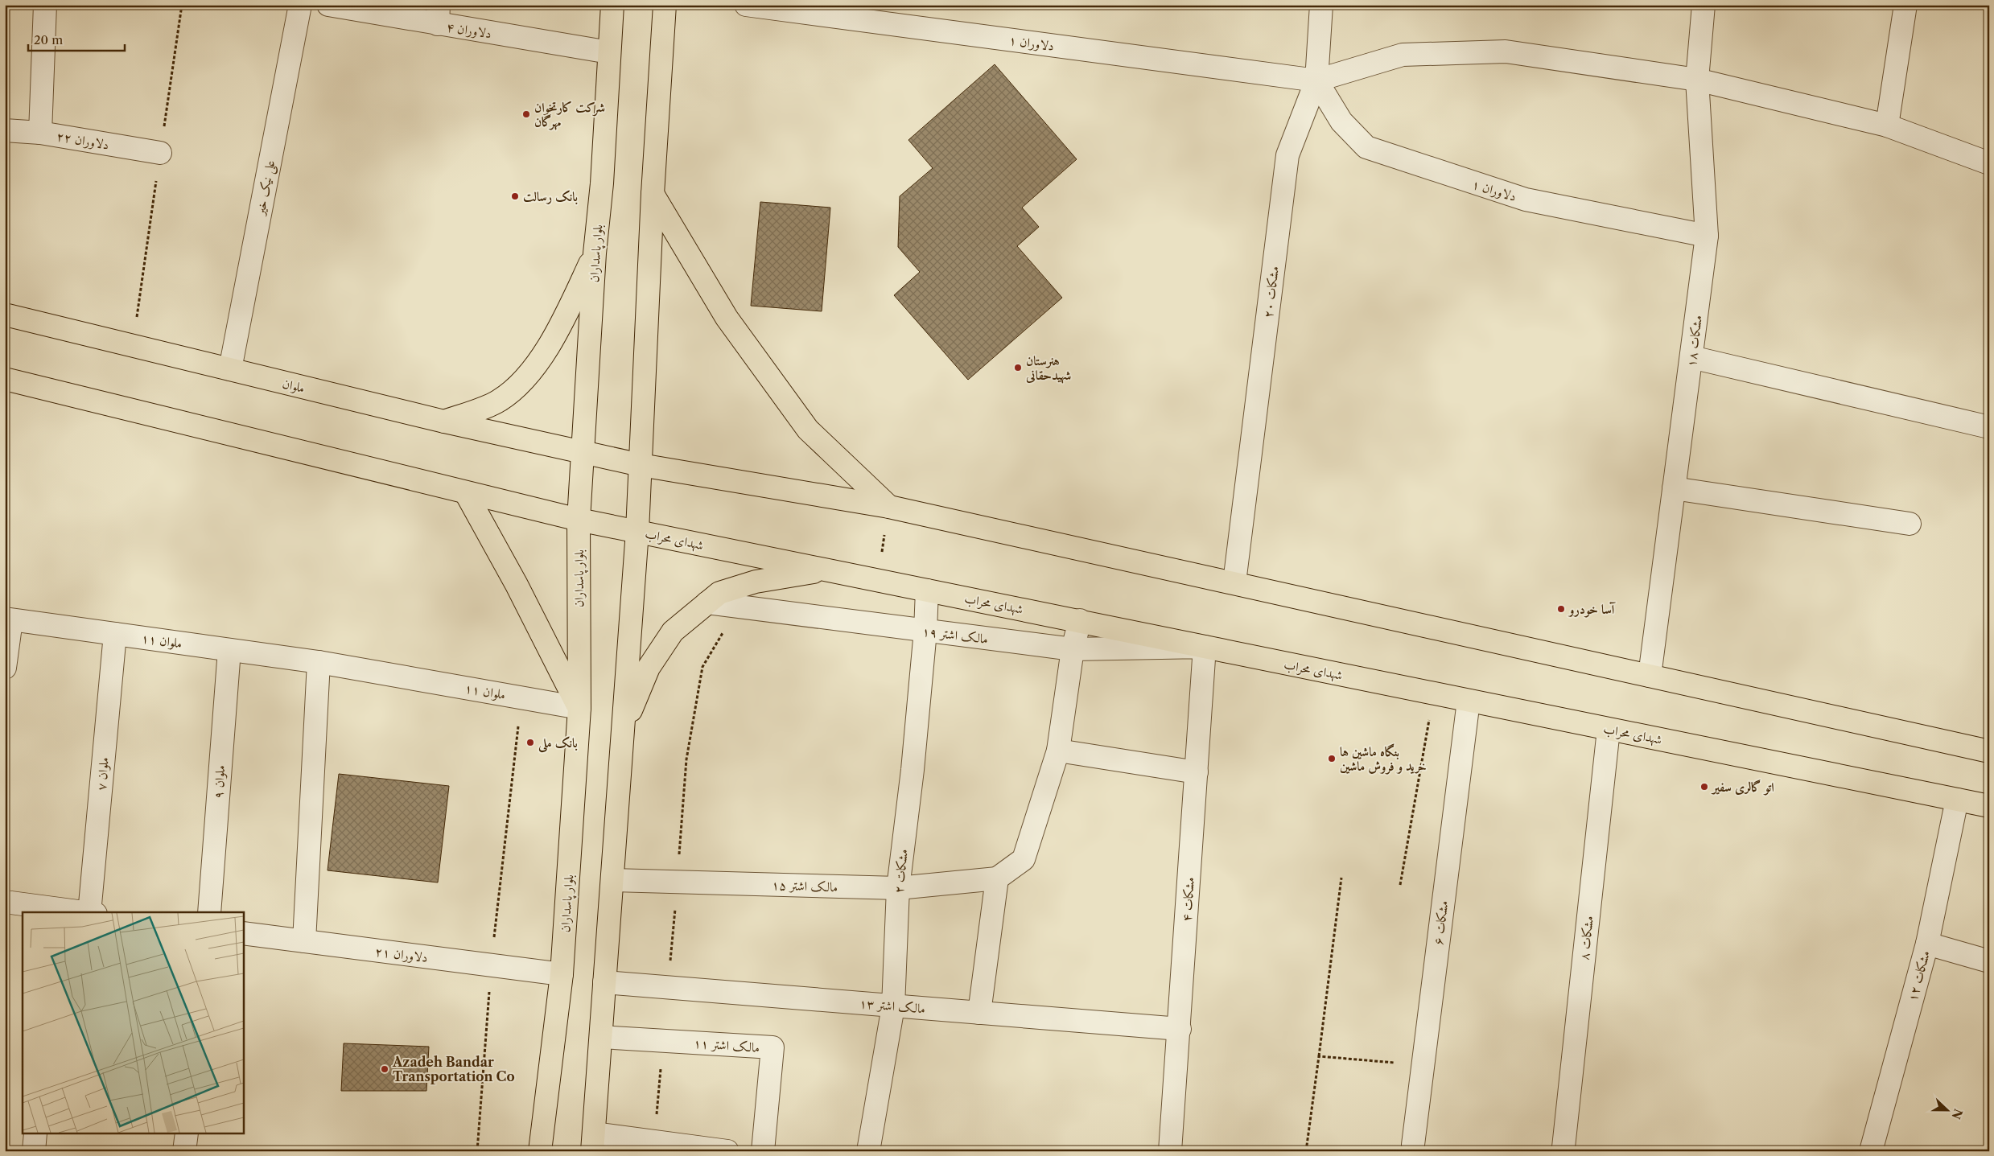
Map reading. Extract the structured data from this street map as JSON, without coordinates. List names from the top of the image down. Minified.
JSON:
{"streets":{"main road":["بلوار پاسداران","ملوان","شهدای محراب"],"street":["دلاوران ۴","دلاوران ۱","دلاوران ۲۲","علی نیک خیر","مشکات ۲۰","مشکات ۱۸","مالک اشتر ۱۹","ملوان ۱۱","ملوان ۷","ملوان ۹","مشکات ۲","مالک اشتر ۱۵","مشکات ۴","مشکات ۶","مشکات ۸","دلاوران ۲۱","مشکات ۱۲","مالک اشتر ۱۳","مالک اشتر ۱۱"]},"crossings":[["دلاوران ۴","بلوار پاسداران"],["دلاوران ۱","مشکات ۲۰"],["دلاوران ۱","مشکات ۱۸"],["علی نیک خیر","ملوان"],["بلوار پاسداران","ملوان"],["بلوار پاسداران","شهدای محراب"],["بلوار پاسداران","ملوان ۱۱"],["بلوار پاسداران","دلاوران ۲۱"],["شهدای محراب","مالک اشتر ۱۹"],["شهدای محراب","مشکات ۲"],["شهدای محراب","مشکات ۴"],["شهدای محراب","مشکات ۶"],["شهدای محراب","مشکات ۸"],["شهدای محراب","مشکات ۱۲"],["مالک اشتر ۱۹","مشکات ۲"],["مالک اشتر ۱۹","مشکات ۴"],["ملوان ۱۱","ملوان ۷"],["ملوان ۱۱","ملوان ۹"],["مشکات ۲","مالک اشتر ۱۵"],["مشکات ۲","مالک اشتر ۱۳"],["مشکات ۴","مالک اشتر ۱۳"]],"places":["شرکت کارتخوان مهرگان","بانک رسالت","هنرستان شهیدحقانی","آسا خودرو","بانک ملی","بنگاه ماشین ها خرید و فروش ماشین","اتو گالری سفیر","Azadeh Bandar Transportation Co"],"scale_bar":"20 m","north":"right"}
